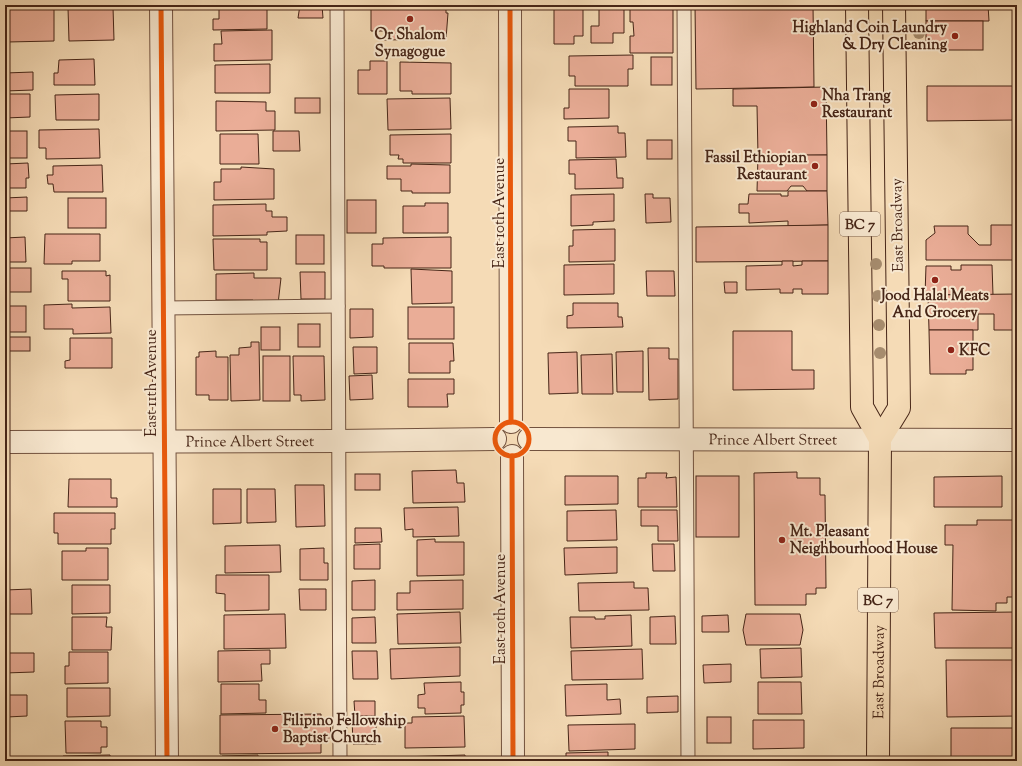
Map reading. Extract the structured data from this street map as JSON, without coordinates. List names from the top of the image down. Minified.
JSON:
{"streets":{"main road":["BC 7","East Broadway"],"street":["East 10th Avenue","East 11th Avenue","Prince Albert Street"]},"crossings":[["East 10th Avenue","Prince Albert Street"],["East Broadway","Prince Albert Street"],["East 11th Avenue","Prince Albert Street"]],"places":["Or Shalom Synagogue","Highland Coin Laundry & Dry Cleaning","Nha Trang Restaurant","Fassil Ethiopian Restaurant","Jood Halal Meats And Grocery","KFC","Mt. Pleasant Neighbourhood House","Filipino Fellowship Baptist Church"]}
